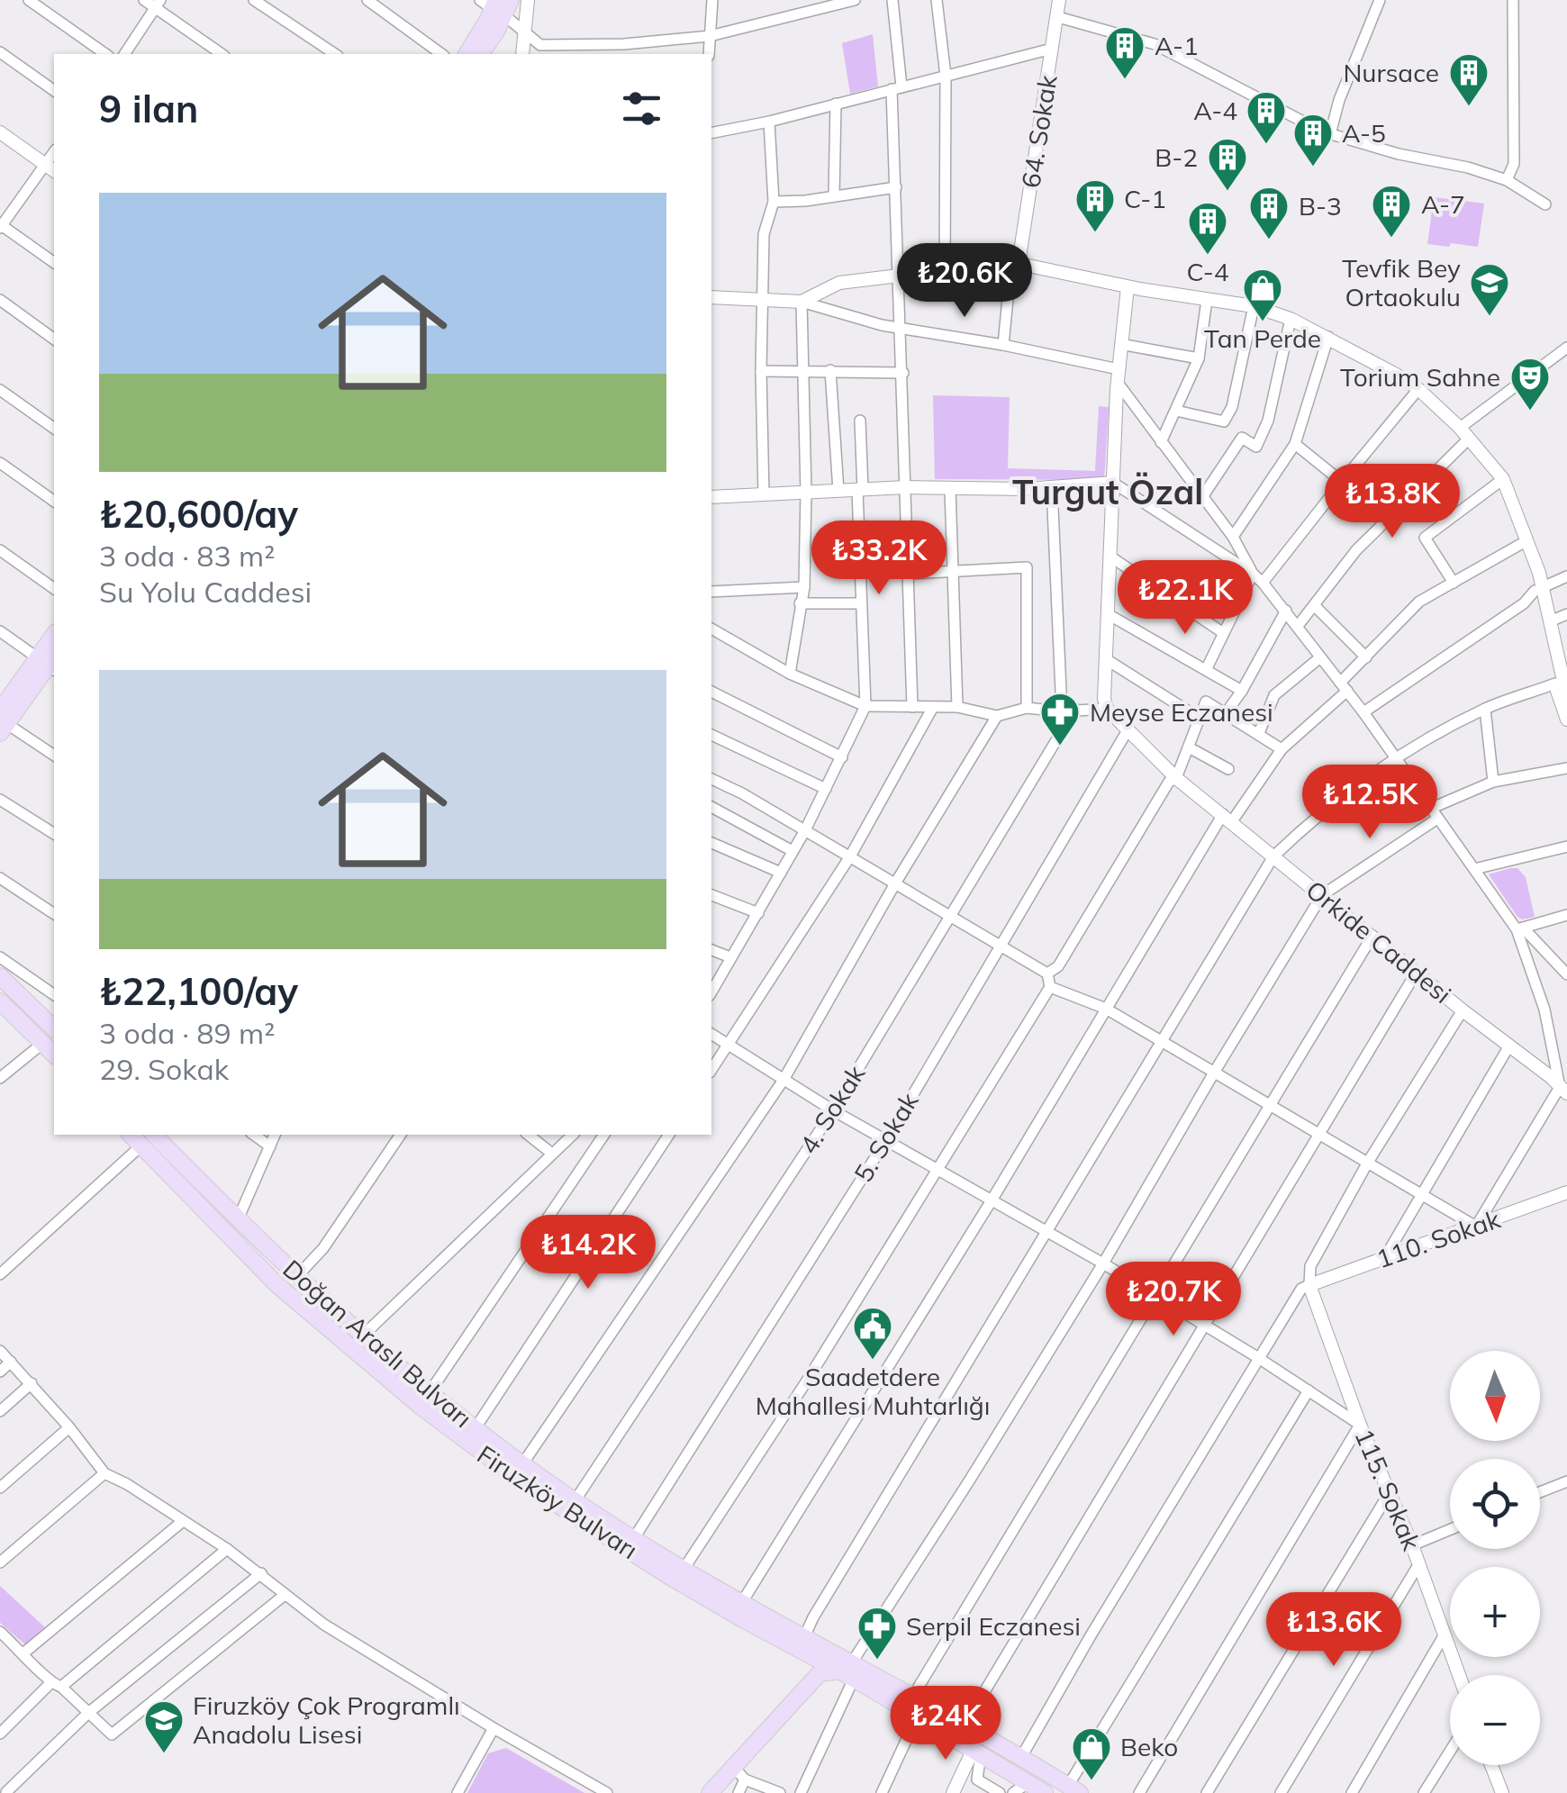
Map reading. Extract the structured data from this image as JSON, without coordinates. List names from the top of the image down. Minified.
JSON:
{"streets":{"main road":["Doğan Araslı Bulvarı","Firuzköy Bulvarı"],"street":["64. Sokak","Orkide Caddesi","4. Sokak","5. Sokak","110. Sokak","115. Sokak"]},"crossings":[["Orkide Caddesi","5. Sokak"],["4. Sokak","Doğan Araslı Bulvarı"],["5. Sokak","Doğan Araslı Bulvarı"],["110. Sokak","115. Sokak"],["Doğan Araslı Bulvarı","Firuzköy Bulvarı"]],"districts":["Turgut Özal"],"places":{"building":["A-1","Nursace","A-4","A-5","B-2","C-1","A-7","B-3","C-4"],"school or university":["Tevfik Bey Ortaokulu","Firuzköy Çok Programlı Anadolu Lisesi"],"shop":["Tan Perde","Beko"],"theatre":["Torium Sahne"],"pharmacy":["Meyse Eczanesi","Serpil Eczanesi"],"public building":["Saadetdere Mahallesi Muhtarlığı"]},"north":"bottom","page":{"heading":"9 ilan","list":[{"name":"₺20,600/ay","note":"3 oda · 83 m² · Su Yolu Caddesi"},{"name":"₺22,100/ay","note":"3 oda · 89 m² · 29. Sokak"}],"price":["₺20.6K","₺13.8K","₺33.2K","₺22.1K","₺12.5K","₺14.2K","₺20.7K","₺13.6K","₺24K"],"map_buttons":["+","−"]}}
